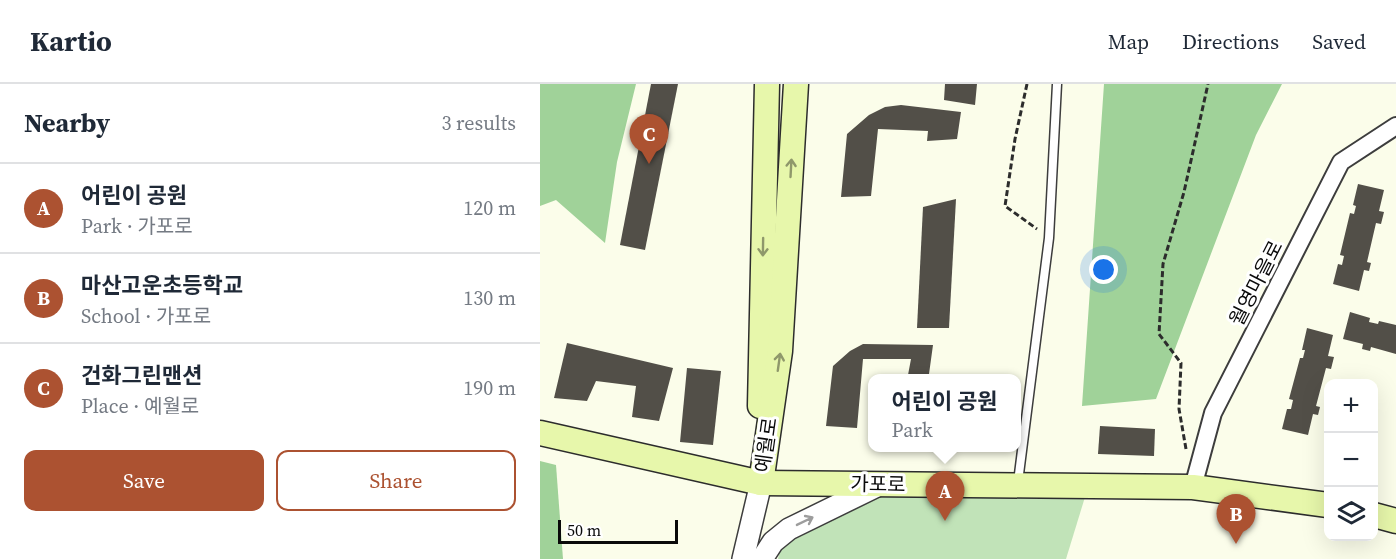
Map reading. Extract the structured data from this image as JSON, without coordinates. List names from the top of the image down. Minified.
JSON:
{"streets":{"main road":["예월로","가포로"],"street":["월영마을로"]},"crossings":[["월영마을로","가포로"],["예월로","가포로"]],"scale_bar":"50 m","page":{"header":"Kartio","nav":["Map","Directions","Saved"],"heading":["Nearby","3 results"],"pins":["C","A","B"],"list":[{"mark":"A","name":"어린이 공원","note":"Park · 가포로","value":"120 m"},{"mark":"B","name":"마산고운초등학교","note":"School · 가포로","value":"130 m"},{"mark":"C","name":"건화그린맨션","note":"Place · 예월로","value":"190 m"}],"popup":["어린이 공원","Park"],"map_buttons":["+","−"],"buttons":["Save","Share"],"scale":"50 m"}}
